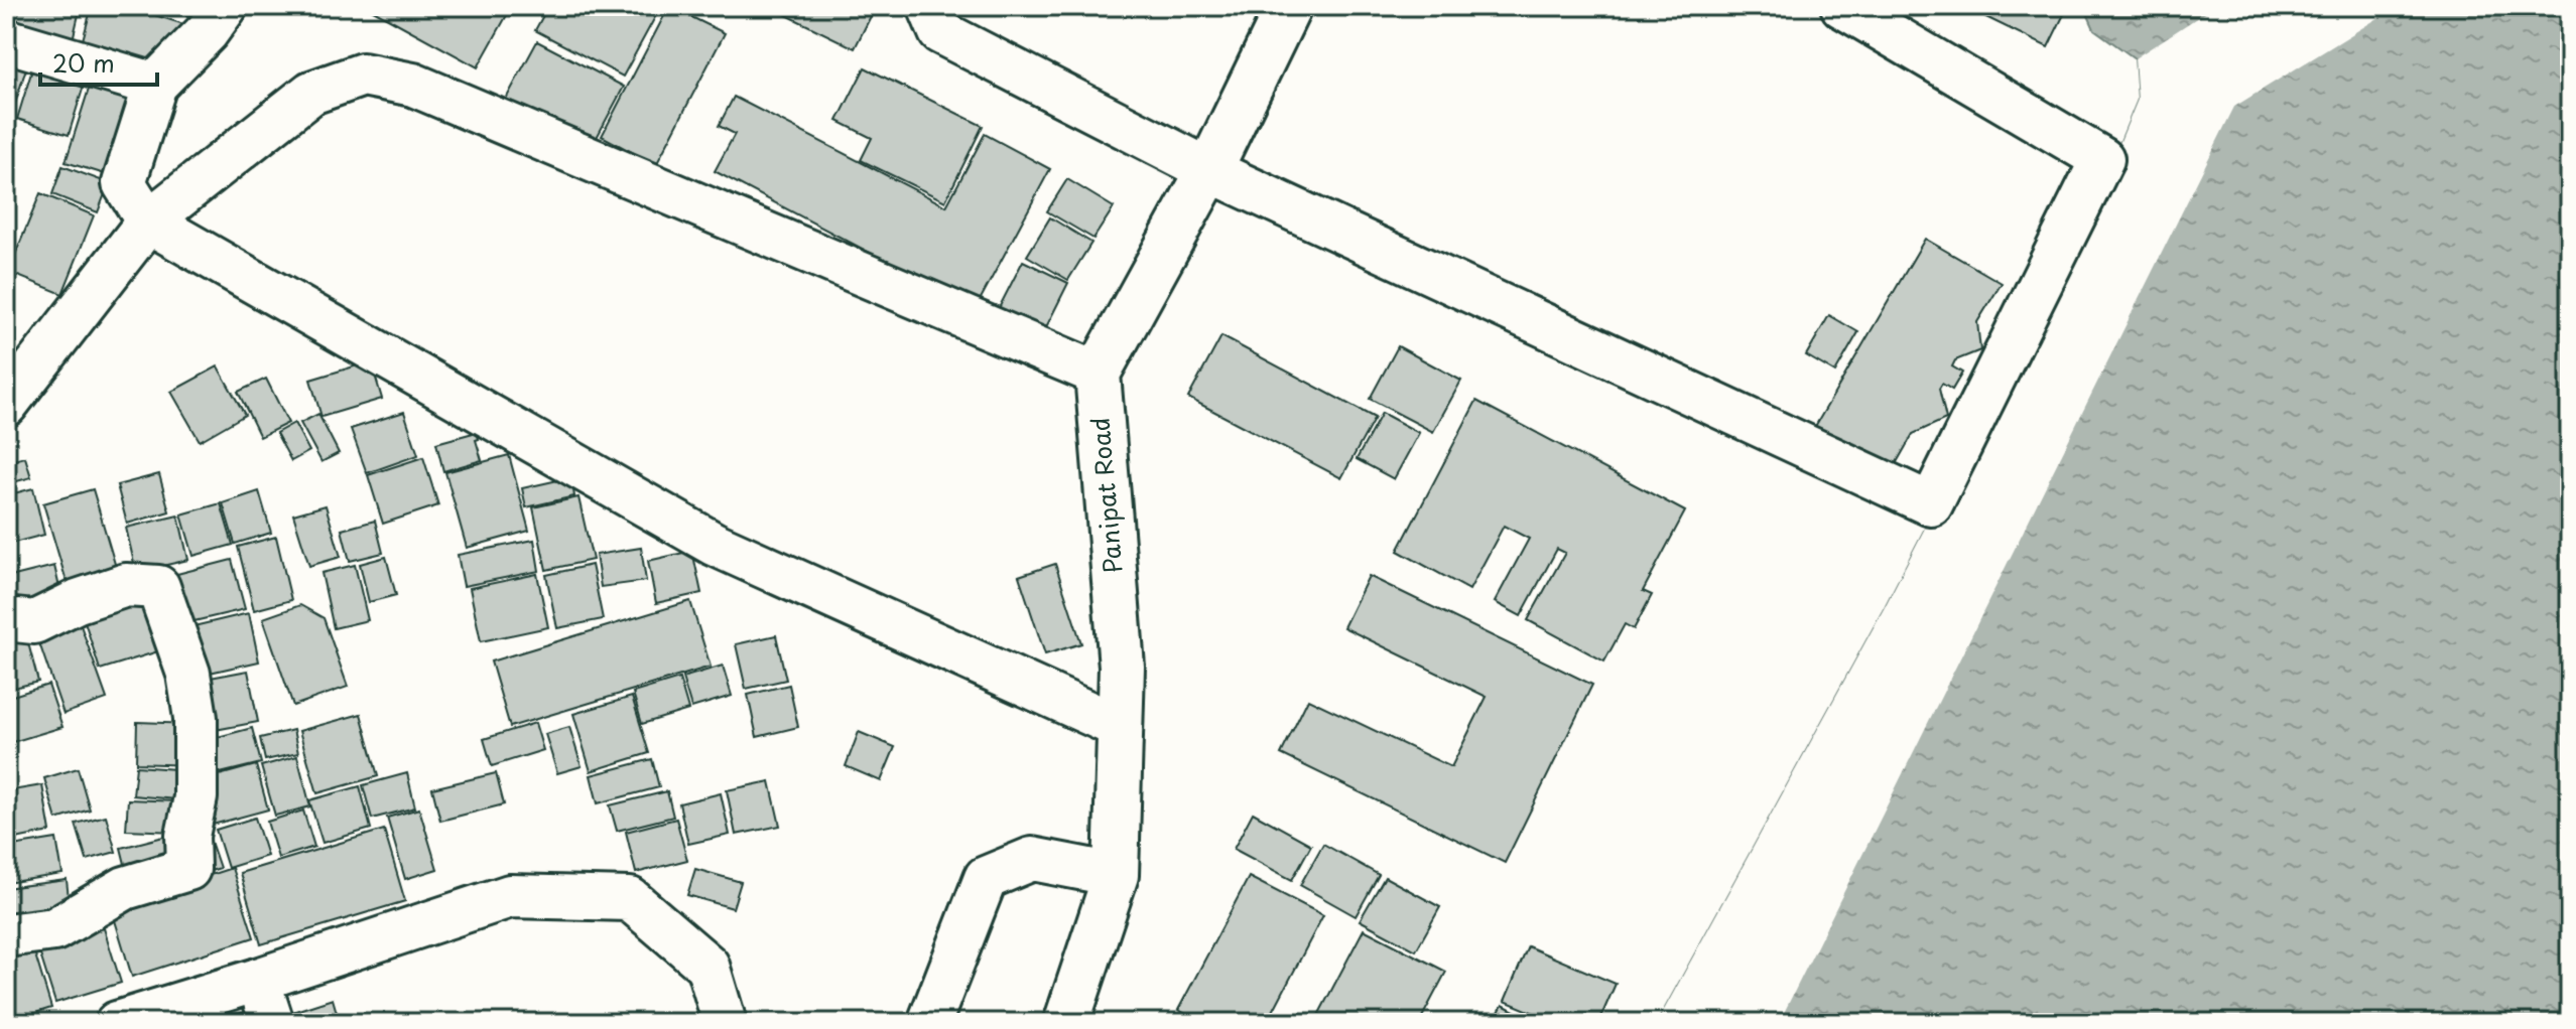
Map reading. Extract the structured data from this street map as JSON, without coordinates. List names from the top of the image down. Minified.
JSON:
{"streets":{"street":["Panipat Road"]},"scale_bar":"20 m"}
